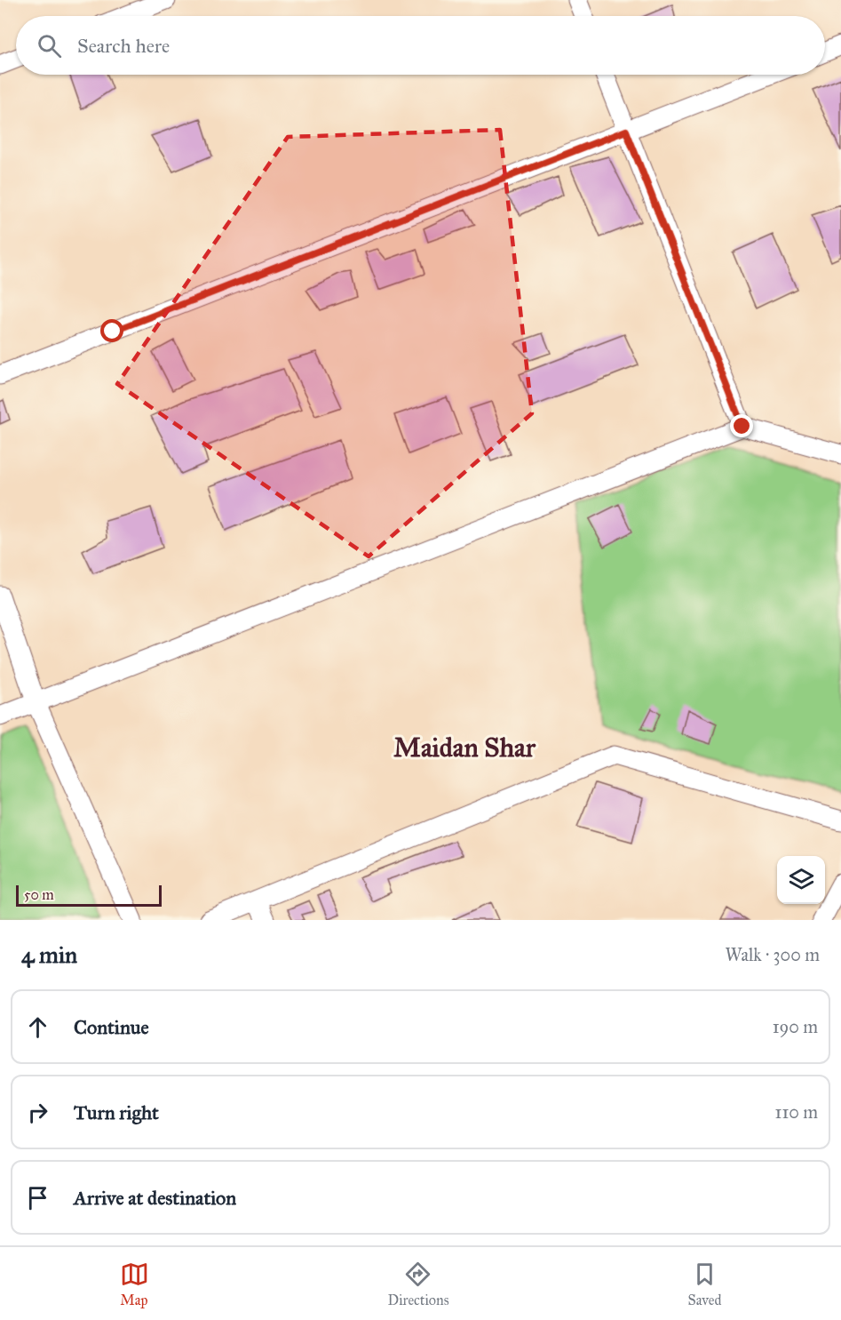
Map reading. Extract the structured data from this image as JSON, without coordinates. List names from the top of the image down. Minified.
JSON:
{"districts":["Maidan Shar"],"scale_bar":"50 m","page":{"search":"Search here","scale":"50 m","heading":["4 min","Walk · 300 m"],"list":[["Continue","190 m"],["Turn right","110 m"],"Arrive at destination"],"nav":["Map","Directions","Saved"]}}
